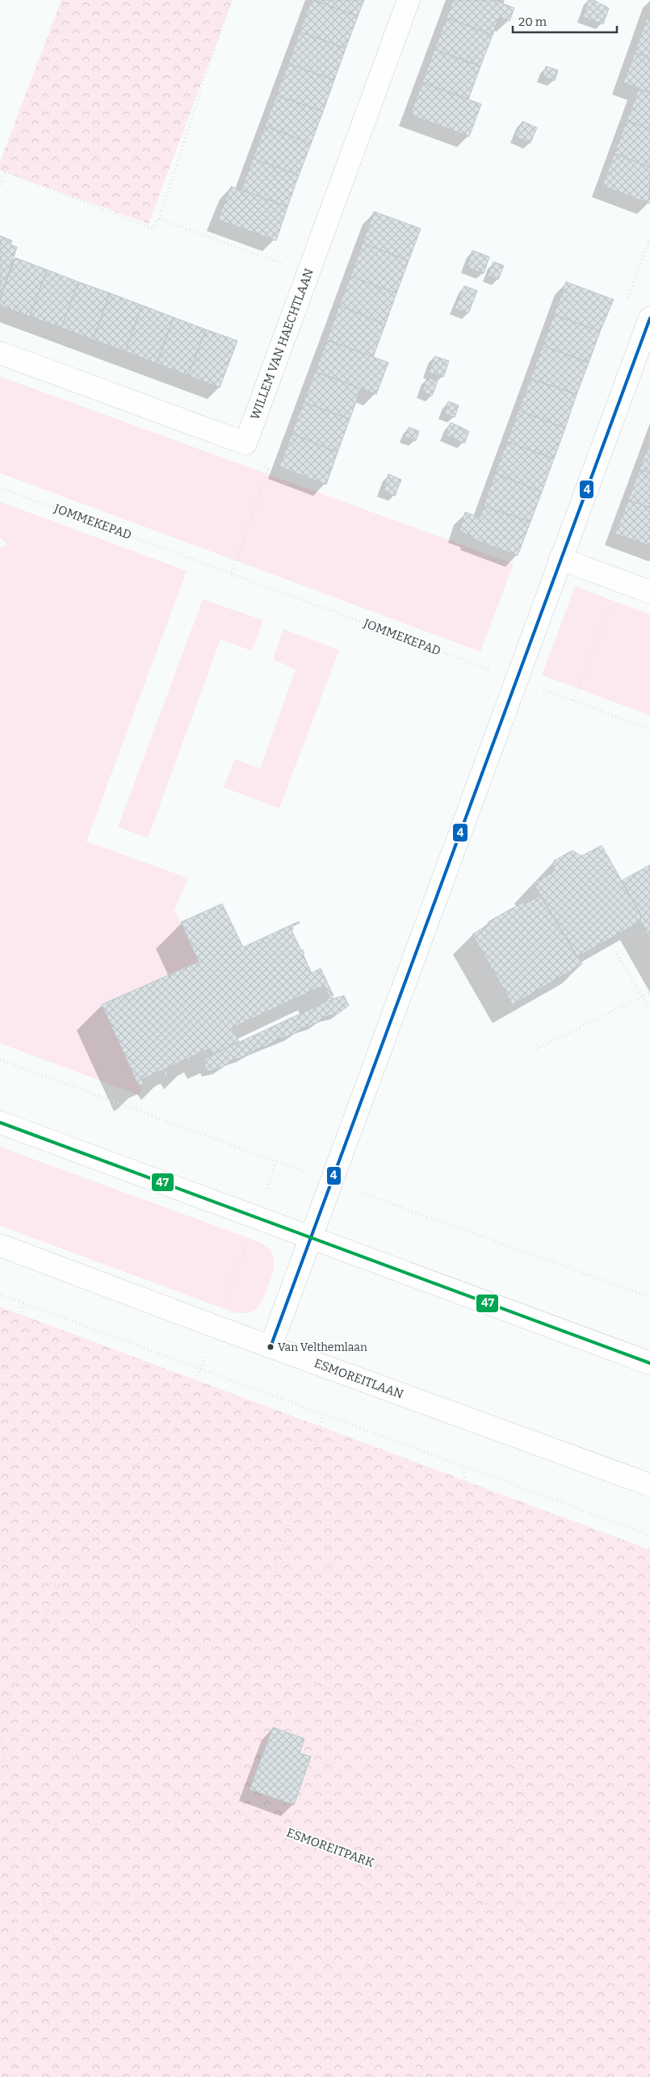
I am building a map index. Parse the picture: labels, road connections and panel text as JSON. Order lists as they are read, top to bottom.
{
  "streets": {
    "street": ["WILLEM VAN HAECHTLAAN", "ESMOREITLAAN"],
    "path": ["JOMMEKEPAD", "ESMOREITPARK"]
  },
  "places": ["Van Velthemlaan"],
  "lines": ["transit line 4", "transit line 47"],
  "scale_bar": "20 m"
}
